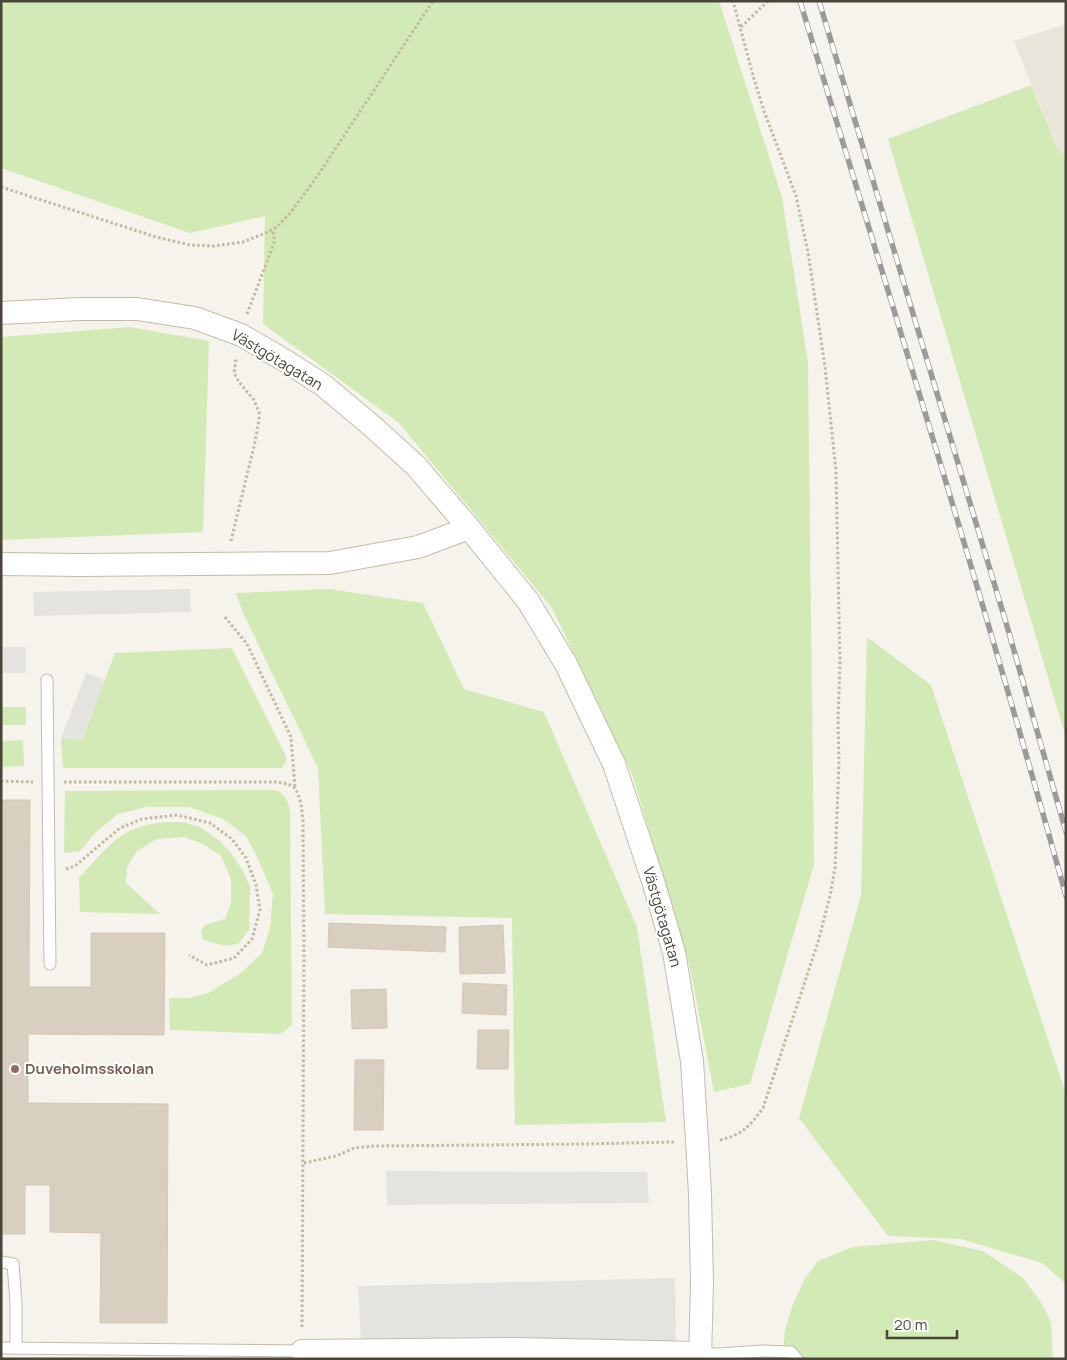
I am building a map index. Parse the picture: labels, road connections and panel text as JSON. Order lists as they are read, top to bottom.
{
  "streets": {
    "street": ["Västgötagatan"]
  },
  "places": ["Duveholmsskolan"],
  "scale_bar": "20 m"
}
